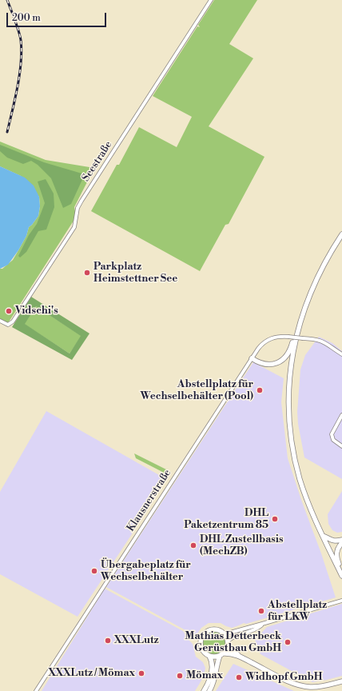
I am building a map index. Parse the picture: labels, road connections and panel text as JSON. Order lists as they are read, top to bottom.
{
  "streets": {
    "street": ["Seestraße", "Klausnerstraße"]
  },
  "places": [
    "Parkplatz Heimstettner See",
    "Vidschi's",
    "Abstellplatz für Wechselbehälter (Pool)",
    "DHL Paketzentrum 85",
    "DHL Zustellbasis (MechZB)",
    "Übergabeplatz für Wechselbehälter",
    "Abstellplatz für LKW",
    "XXXLutz",
    "Mathias Detterbeck Gerüstbau GmbH",
    "XXXLutz / Mömax",
    "Mömax",
    "Widhopf GmbH"
  ],
  "scale_bar": "200 m"
}
